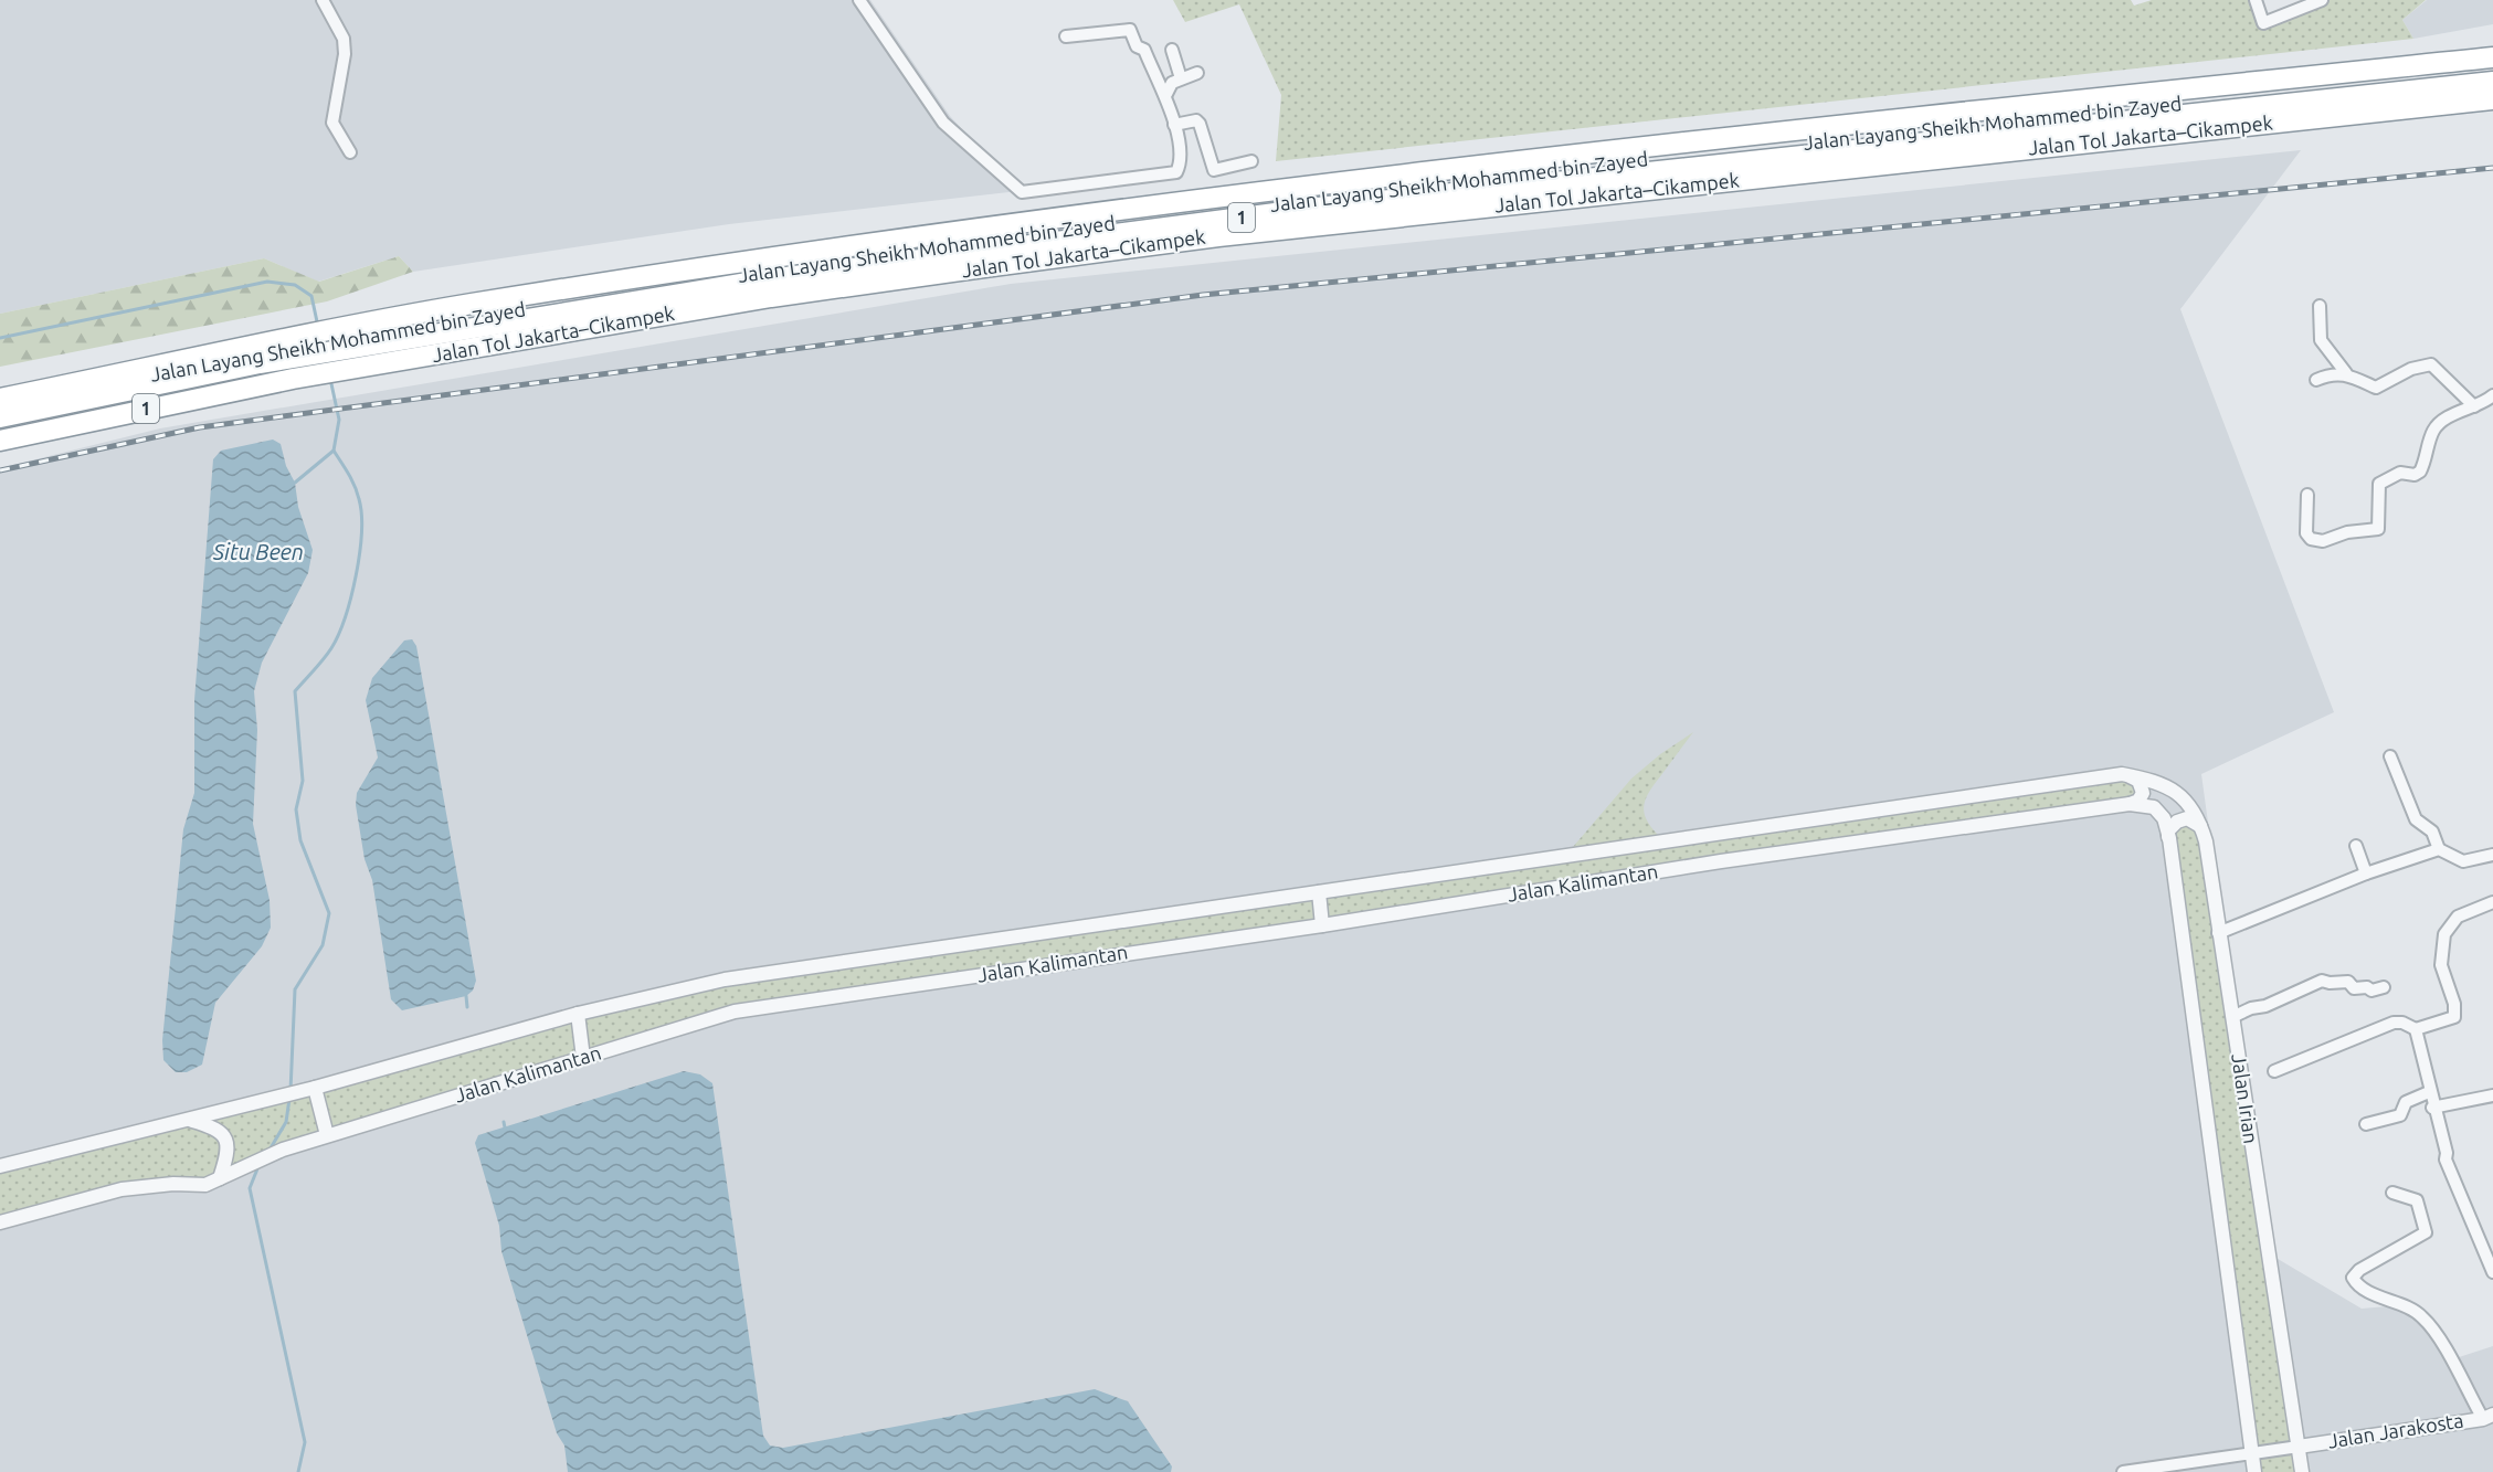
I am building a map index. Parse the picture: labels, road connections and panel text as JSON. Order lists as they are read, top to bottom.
{
  "streets": {
    "highway": ["Jalan Layang Sheikh Mohammed bin Zayed", "Jalan Tol Jakarta–Cikampek", "1"],
    "street": ["Jalan Kalimantan", "Jalan Irian", "Jalan Jarakosta"]
  },
  "crossings": [
    ["Jalan Kalimantan", "Jalan Irian"],
    ["Jalan Irian", "Jalan Jarakosta"]
  ],
  "water": ["Situ Been"]
}
